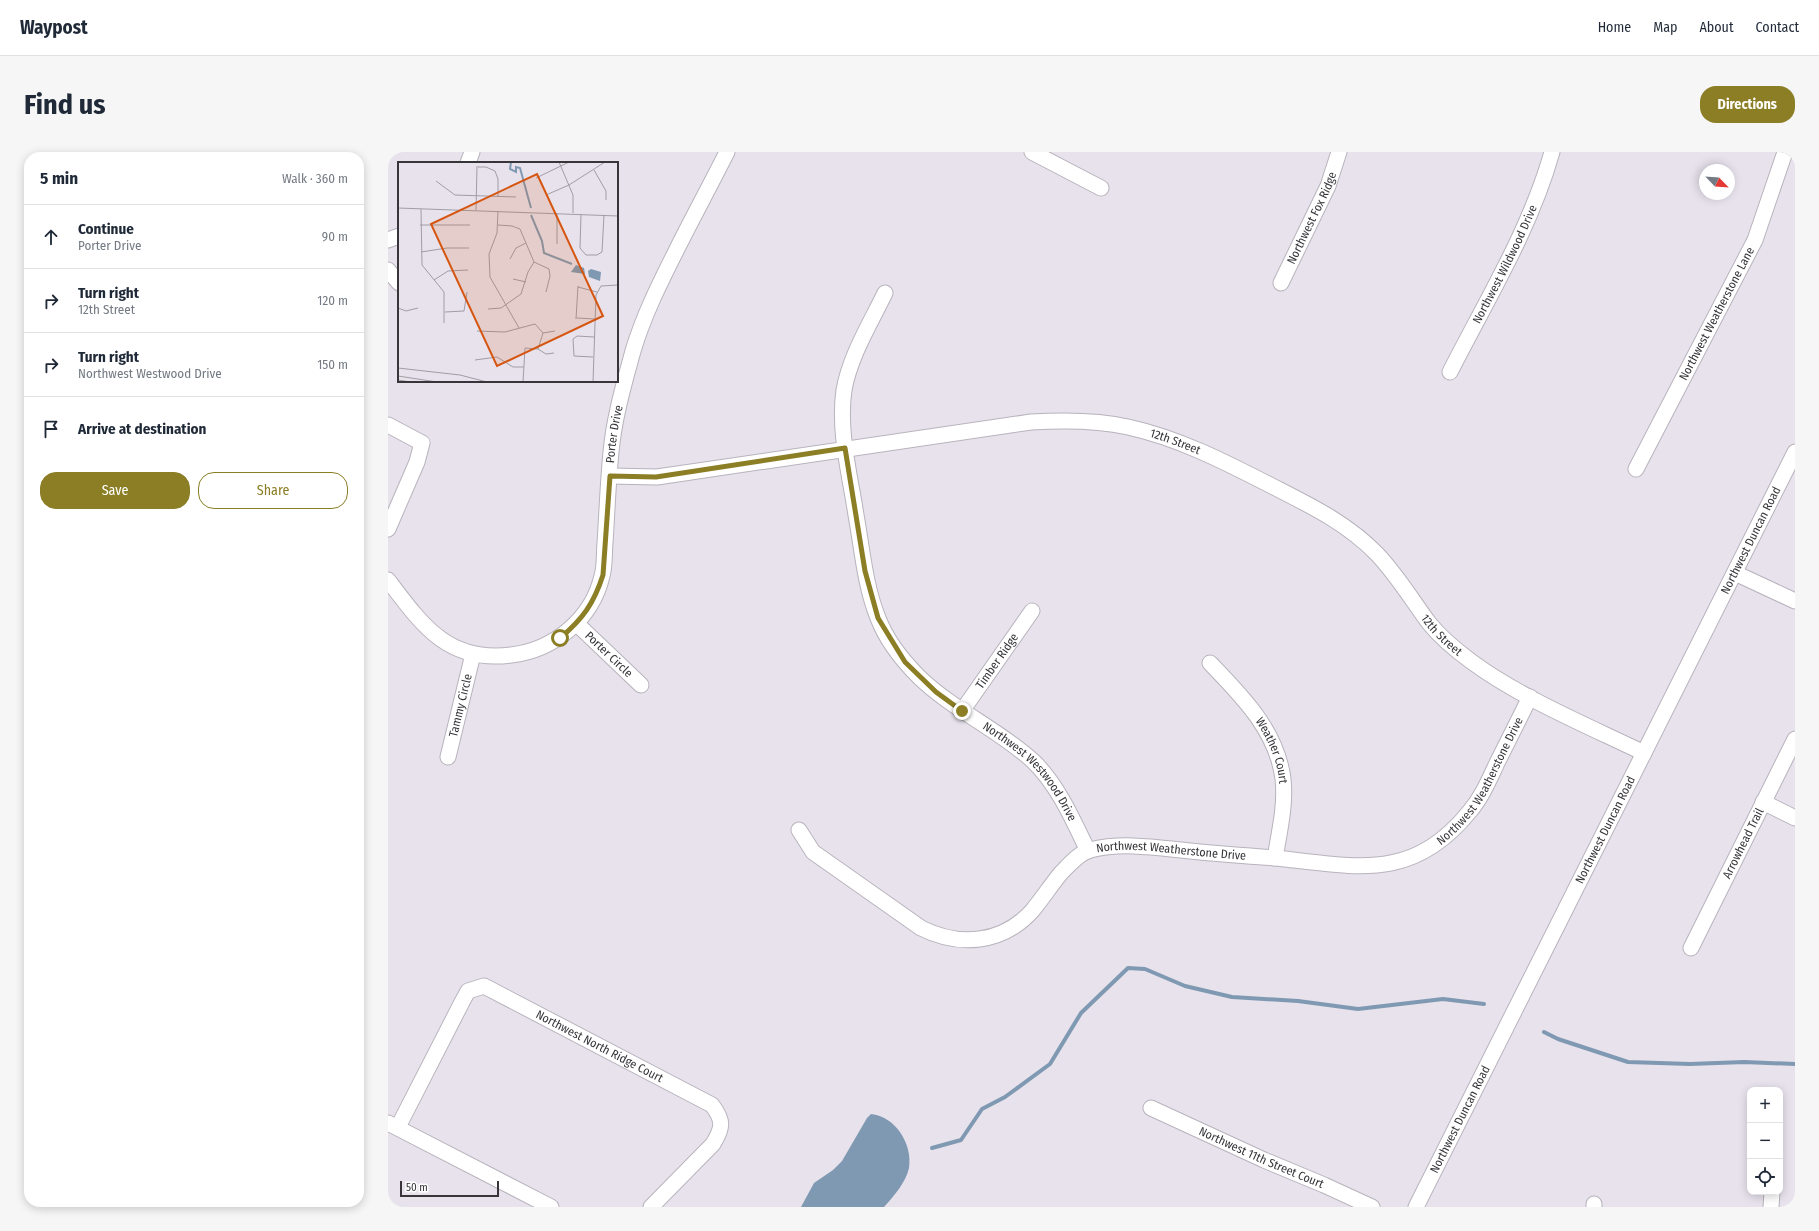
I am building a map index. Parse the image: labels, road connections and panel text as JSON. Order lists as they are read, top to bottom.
{
  "streets": {
    "street": [
      "Northwest Fox Ridge",
      "Northwest Wildwood Drive",
      "Northwest Weatherstone Lane",
      "Porter Drive",
      "12th Street",
      "Northwest Duncan Road",
      "Porter Circle",
      "Timber Ridge",
      "Tammy Circle",
      "Weather Court",
      "Northwest Westwood Drive",
      "Northwest Weatherstone Drive",
      "Arrowhead Trail",
      "Northwest North Ridge Court",
      "Northwest 11th Street Court"
    ]
  },
  "crossings": [
    ["Porter Drive", "12th Street"],
    ["Porter Drive", "Porter Circle"],
    ["Porter Drive", "Tammy Circle"],
    ["12th Street", "Northwest Duncan Road"],
    ["12th Street", "Northwest Westwood Drive"],
    ["12th Street", "Northwest Weatherstone Drive"],
    ["Timber Ridge", "Northwest Westwood Drive"],
    ["Weather Court", "Northwest Weatherstone Drive"],
    ["Northwest Westwood Drive", "Northwest Weatherstone Drive"]
  ],
  "scale_bar": "50 m",
  "north": "bottom right",
  "page": {
    "header": "Waypost",
    "nav": [
      "Home",
      "Map",
      "About",
      "Contact"
    ],
    "buttons": [
      "Directions",
      ["Save", "Share"]
    ],
    "title": "Find us",
    "heading": ["5 min", "Walk · 360 m"],
    "list": [
      ["Continue", "Porter Drive", "90 m"],
      ["Turn right", "12th Street", "120 m"],
      ["Turn right", "Northwest Westwood Drive", "150 m"],
      "Arrive at destination"
    ],
    "map_buttons": ["+", "−"],
    "scale": "50 m"
  }
}
